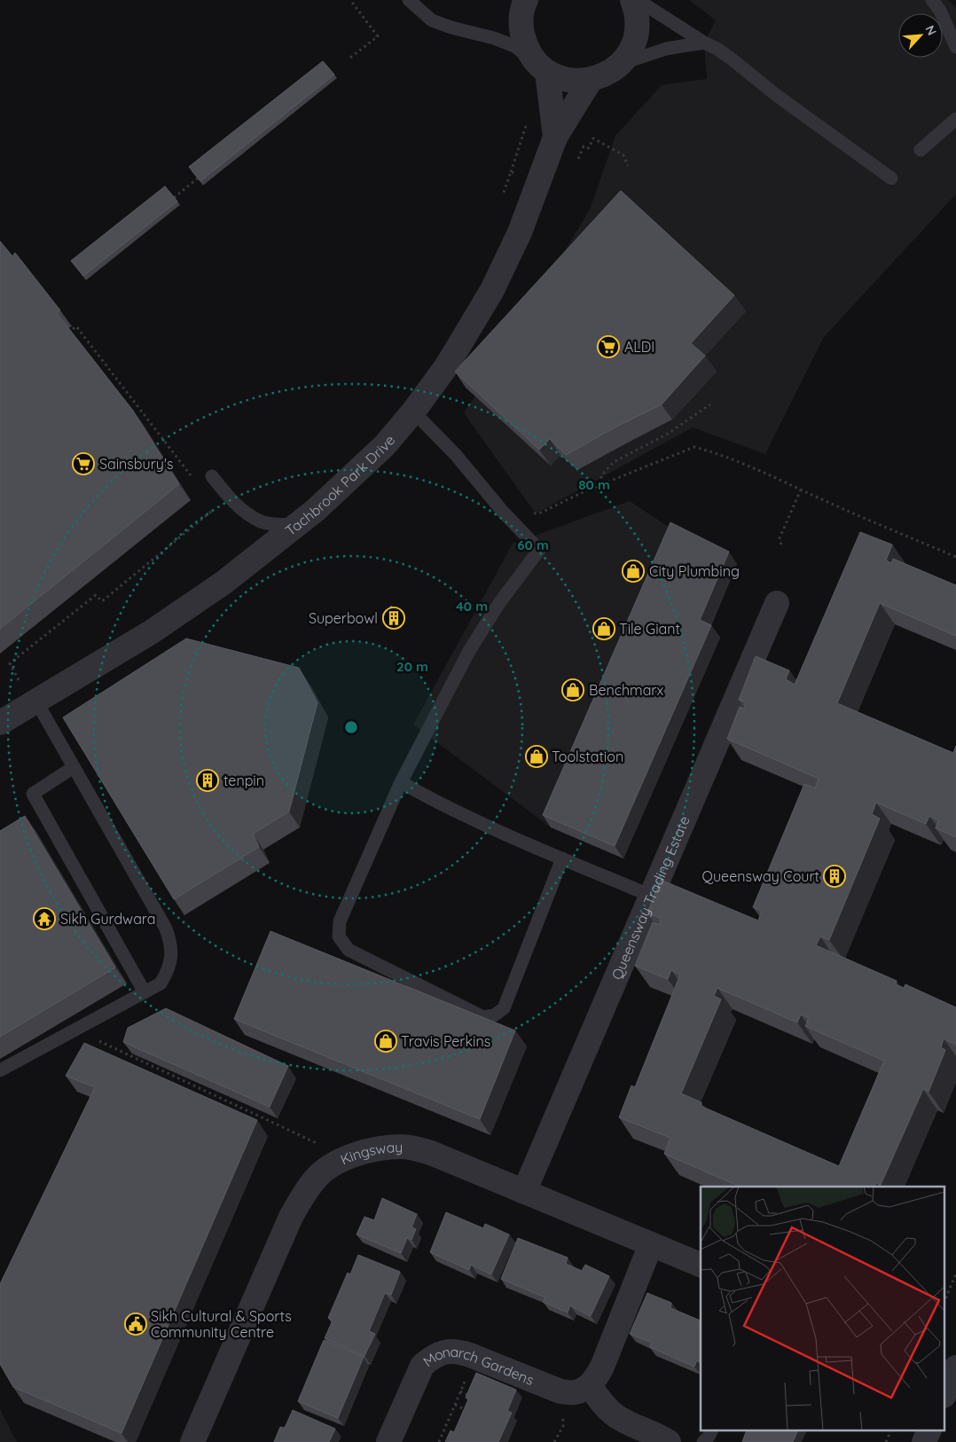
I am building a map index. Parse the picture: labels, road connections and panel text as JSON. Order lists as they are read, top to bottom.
{
  "streets": {
    "street": [
      "Tachbrook Park Drive",
      "Queensway Trading Estate",
      "Kingsway",
      "Monarch Gardens"
    ]
  },
  "crossings": [
    ["Queensway Trading Estate", "Kingsway"]
  ],
  "places": {
    "supermarket": ["ALDI", "Sainsbury's"],
    "shop": [
      "City Plumbing",
      "Tile Giant",
      "Benchmarx",
      "Toolstation",
      "Travis Perkins"
    ],
    "building": ["Superbowl", "tenpin", "Queensway Court"],
    "temple": ["Sikh Gurdwara"],
    "public building": ["Sikh Cultural & Sports Community Centre"]
  },
  "north": "top right",
  "rings": [
    "80 m",
    "60 m",
    "40 m",
    "20 m"
  ]
}
